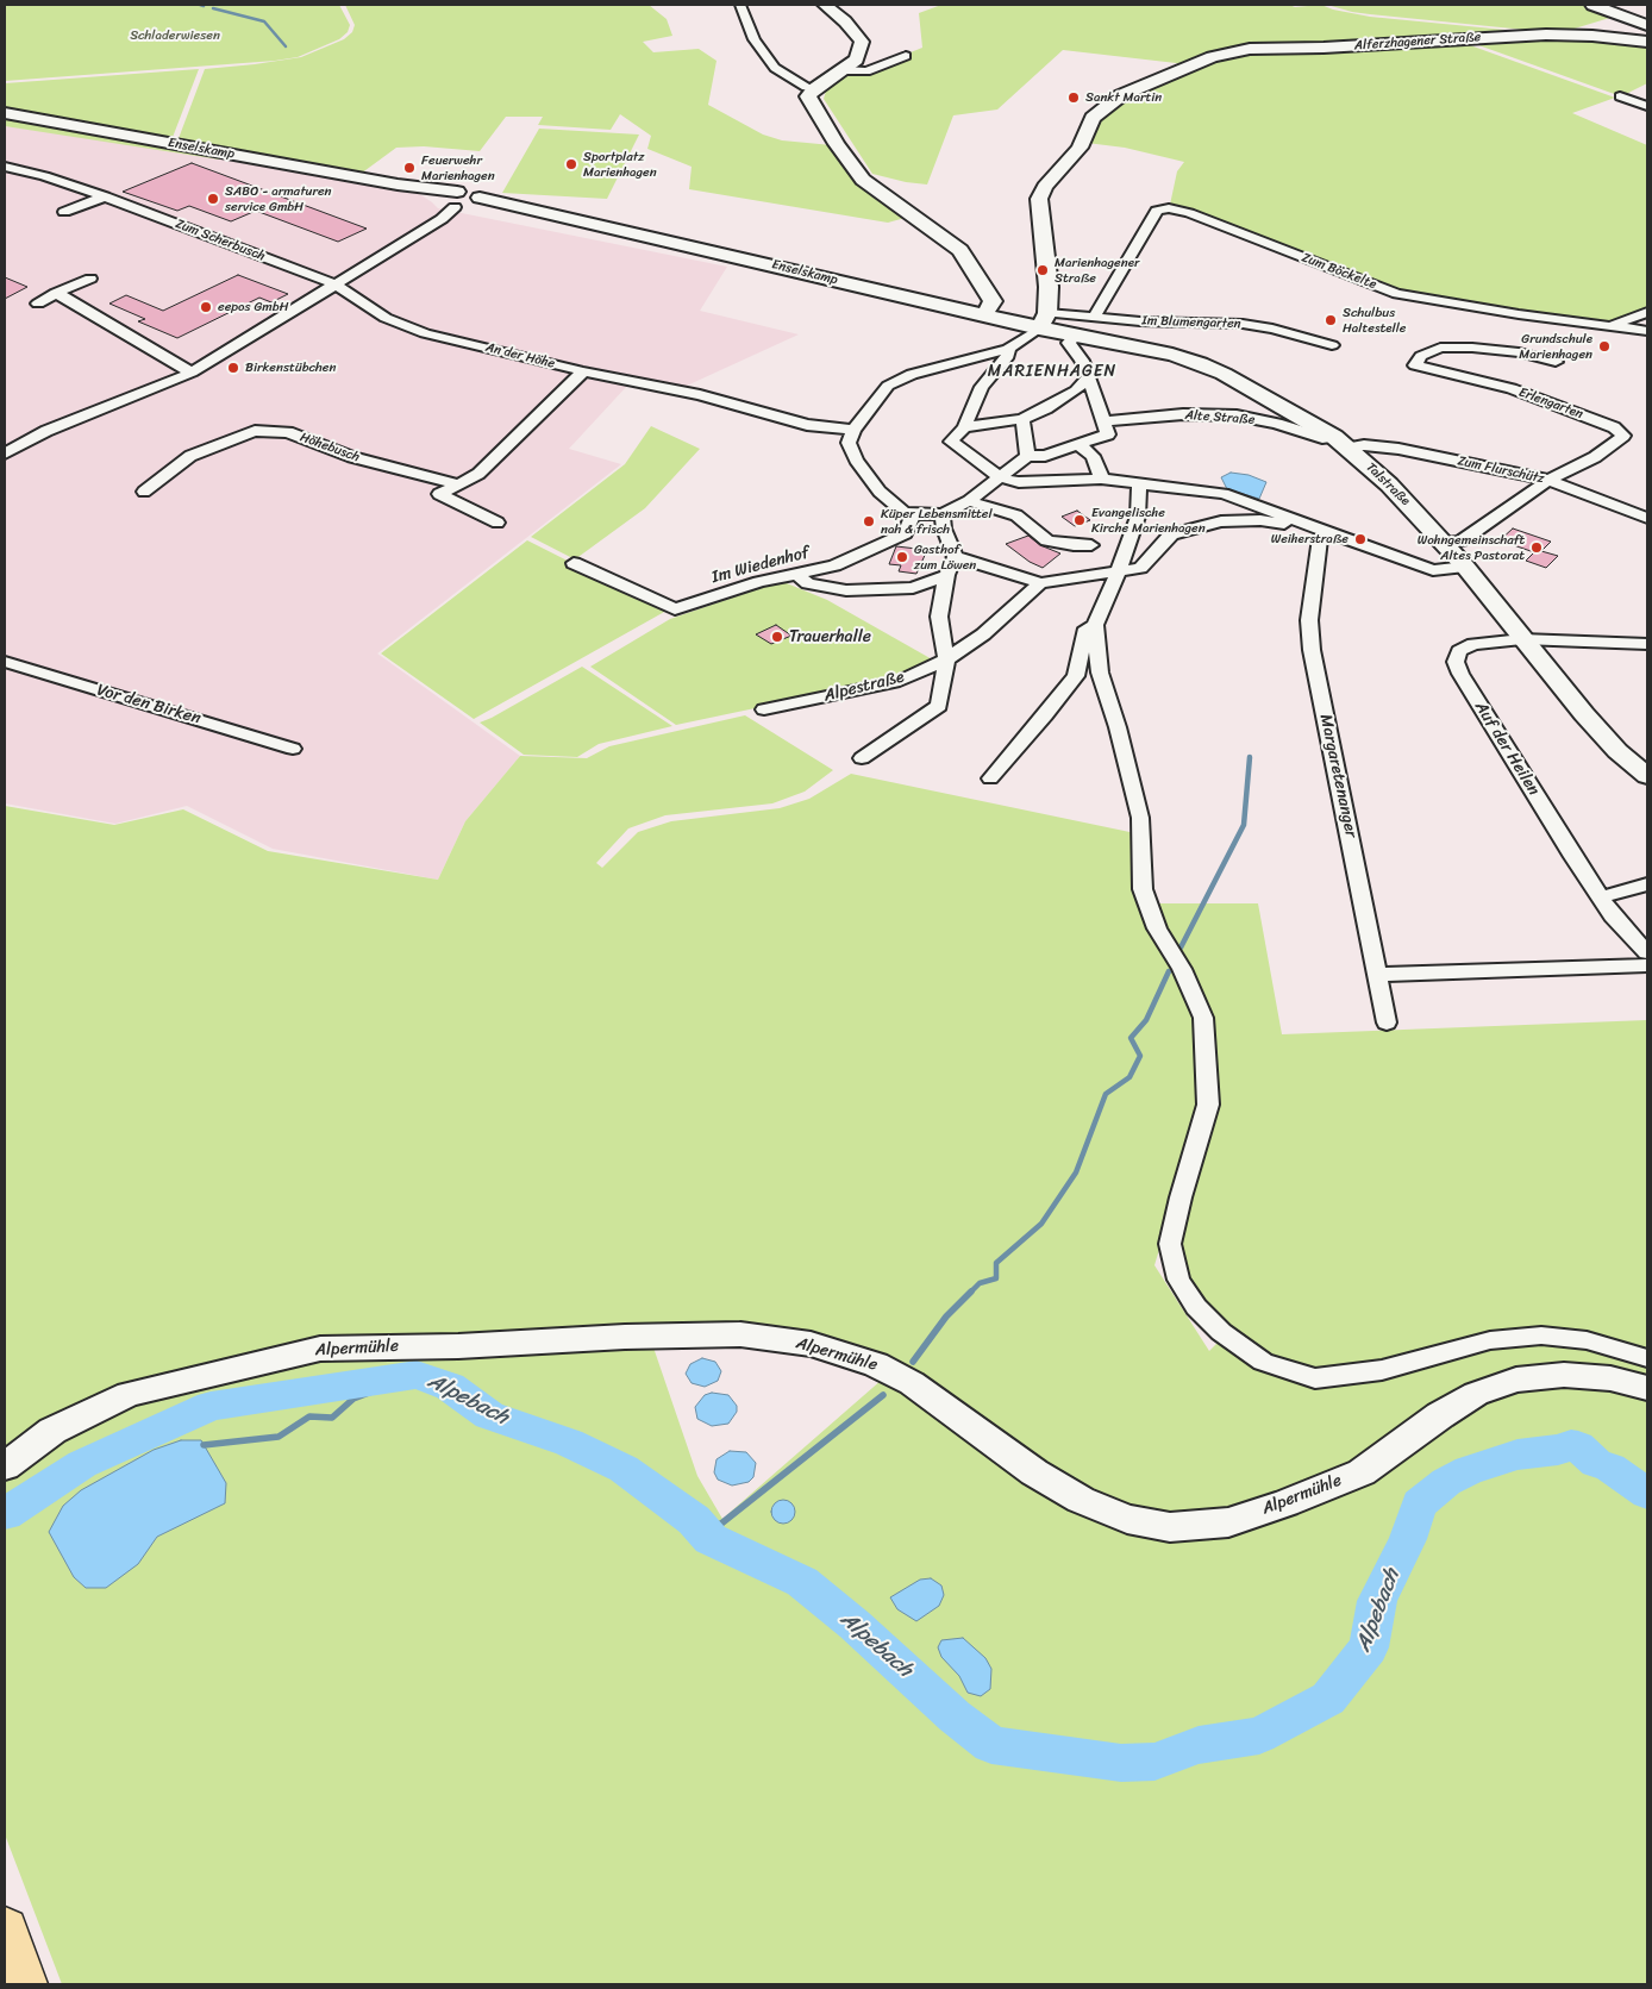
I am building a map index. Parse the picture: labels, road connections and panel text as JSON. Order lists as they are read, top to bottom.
{
  "streets": {
    "main road": [
      "Alferzhagener Straße",
      "Enselskamp",
      "Talstraße",
      "Alpermühle"
    ],
    "street": [
      "Zum Scherbusch",
      "Zum Böckelte",
      "Im Blumengarten",
      "An der Höhe",
      "Erlengarten",
      "Alte Straße",
      "Höhebusch",
      "Zum Flurschütz",
      "Im Wiedenhof",
      "Alpestraße",
      "Vor den Birken",
      "Auf der Heilen",
      "Margaretenanger"
    ]
  },
  "crossings": [
    ["Alferzhagener Straße", "Enselskamp"],
    ["Alferzhagener Straße", "Im Blumengarten"],
    ["Alferzhagener Straße", "Talstraße"],
    ["Enselskamp", "Im Blumengarten"],
    ["Enselskamp", "Talstraße"],
    ["Zum Scherbusch", "An der Höhe"],
    ["Zum Böckelte", "Im Blumengarten"],
    ["Im Blumengarten", "Talstraße"],
    ["Erlengarten", "Zum Flurschütz"],
    ["Erlengarten", "Talstraße"],
    ["Alte Straße", "Zum Flurschütz"],
    ["Alte Straße", "Talstraße"],
    ["Zum Flurschütz", "Talstraße"],
    ["Talstraße", "Auf der Heilen"]
  ],
  "districts": ["MARIENHAGEN"],
  "water": ["Alpebach"],
  "parks": ["Schladerwiesen"],
  "places": [
    "Sankt Martin",
    "Sportplatz Marienhagen",
    "Feuerwehr Marienhagen",
    "SABO - armaturen service GmbH",
    "Marienhagener Straße",
    "eepos GmbH",
    "Schulbus Haltestelle",
    "Grundschule Marienhagen",
    "Birkenstübchen",
    "Evangelische Kirche Marienhagen",
    "Küper Lebensmittel nah & frisch",
    "Weiherstraße",
    "Wohngemeinschaft Altes Pastorat",
    "Gasthof zum Löwen",
    "Trauerhalle"
  ]
}
